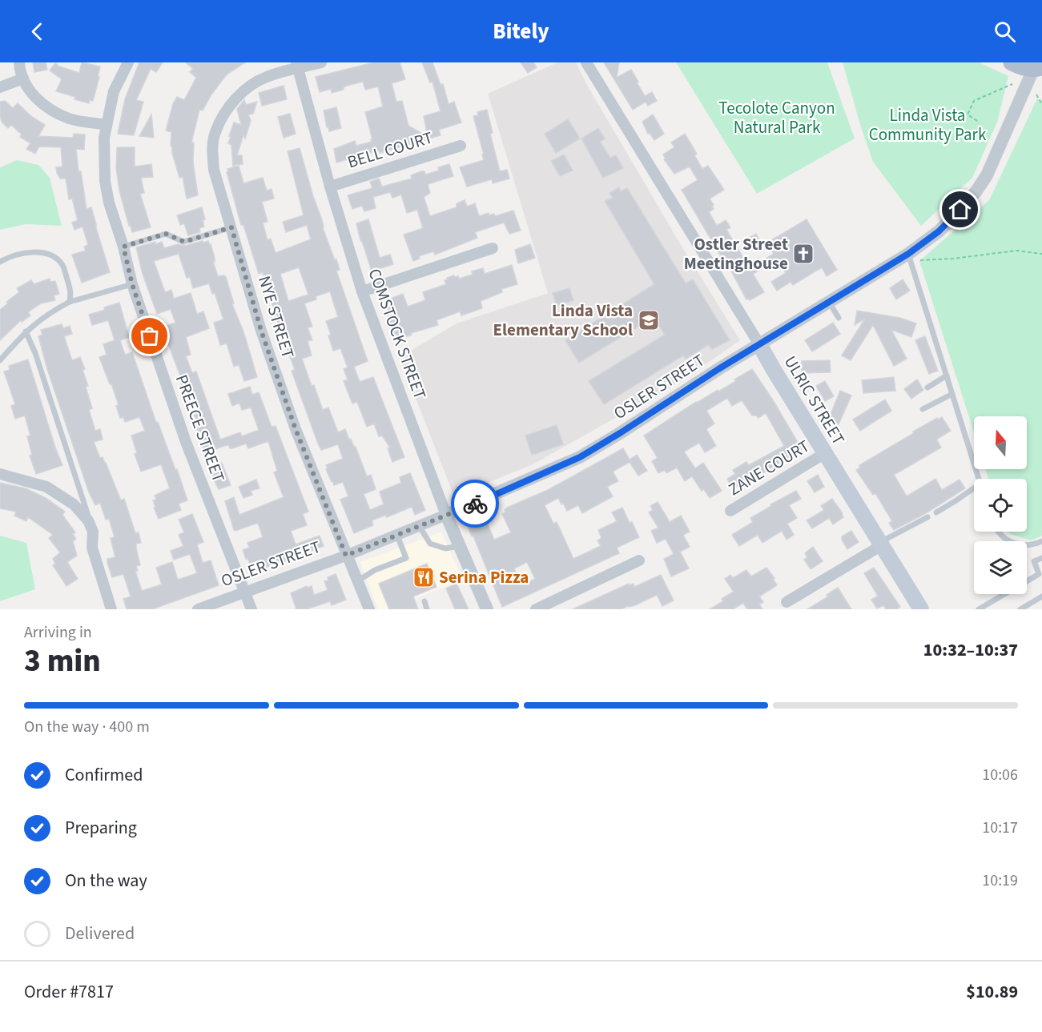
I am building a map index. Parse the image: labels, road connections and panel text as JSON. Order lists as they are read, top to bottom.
{
  "streets": {
    "main road": ["ULRIC STREET"],
    "street": [
      "BELL COURT",
      "NYE STREET",
      "COMSTOCK STREET",
      "OSLER STREET",
      "PREECE STREET",
      "ZANE COURT"
    ]
  },
  "crossings": [
    ["BELL COURT", "COMSTOCK STREET"],
    ["NYE STREET", "COMSTOCK STREET"],
    ["NYE STREET", "OSLER STREET"],
    ["COMSTOCK STREET", "OSLER STREET"],
    ["OSLER STREET", "ULRIC STREET"],
    ["OSLER STREET", "PREECE STREET"],
    ["ULRIC STREET", "ZANE COURT"]
  ],
  "parks": ["Tecolote Canyon Natural Park", "Linda Vista Community Park"],
  "places": {
    "church": ["Ostler Street Meetinghouse"],
    "school or university": ["Linda Vista Elementary School"],
    "restaurant": ["Serina Pizza"]
  },
  "north": "top",
  "page": {
    "header": "Bitely",
    "heading": ["3 min", "Arriving in", "10:32–10:37"],
    "panel": ["Order #7817", "$10.89"],
    "bar": "On the way · 400 m",
    "list": [
      ["Confirmed", "10:06"],
      ["Preparing", "10:17"],
      ["On the way", "10:19"],
      "Delivered"
    ]
  }
}
